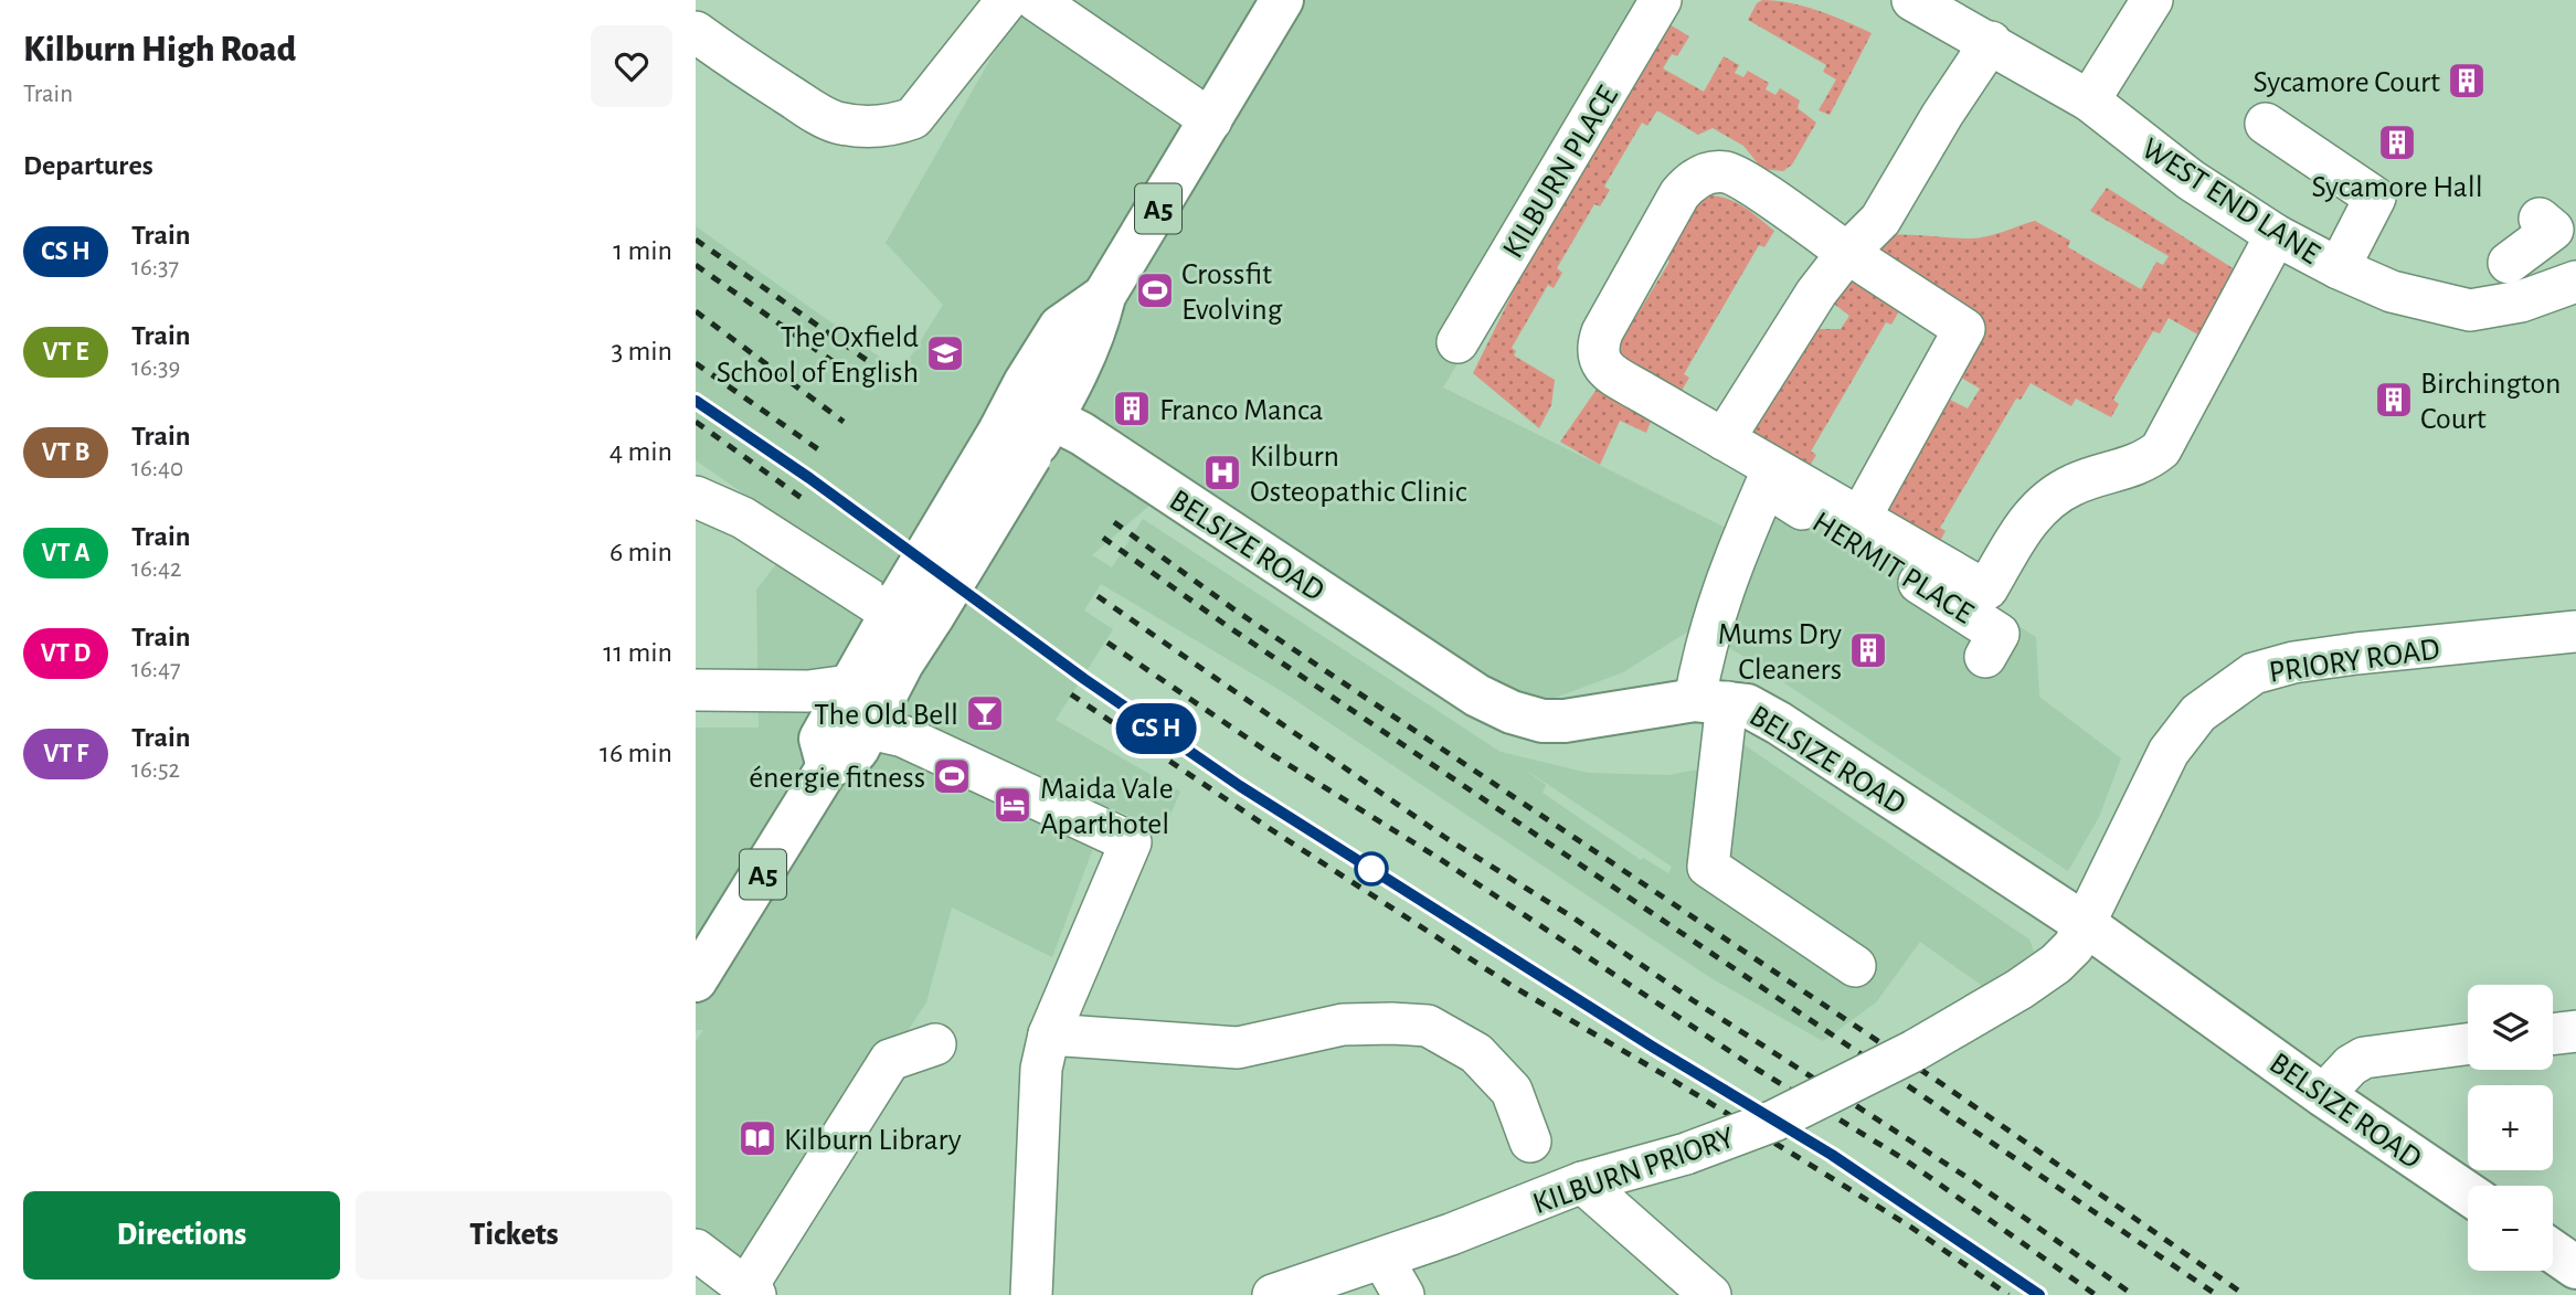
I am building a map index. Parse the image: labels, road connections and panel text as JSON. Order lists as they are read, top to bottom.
{
  "streets": {
    "main road": ["A5", "BELSIZE ROAD"],
    "street": [
      "KILBURN PLACE",
      "WEST END LANE",
      "HERMIT PLACE",
      "PRIORY ROAD",
      "KILBURN PRIORY"
    ]
  },
  "crossings": [
    ["A5", "BELSIZE ROAD"],
    ["BELSIZE ROAD", "HERMIT PLACE"],
    ["BELSIZE ROAD", "PRIORY ROAD"],
    ["BELSIZE ROAD", "KILBURN PRIORY"],
    ["PRIORY ROAD", "KILBURN PRIORY"]
  ],
  "places": {
    "building": [
      "Sycamore Court",
      "Sycamore Hall",
      "Birchington Court",
      "Franco Manca",
      "Mums Dry Cleaners"
    ],
    "sports": ["Crossfit Evolving", "énergie fitness"],
    "school or university": ["The Oxfield School of English"],
    "hospital": ["Kilburn Osteopathic Clinic"],
    "bar": ["The Old Bell"],
    "hotel": ["Maida Vale Aparthotel"],
    "library": ["Kilburn Library"]
  },
  "page": {
    "heading": [
      ["Kilburn High Road", "Train"],
      "Departures"
    ],
    "on_map": "CS H",
    "list": [
      {
        "mark": "CS H",
        "name": "Train",
        "note": "16:37",
        "value": "1 min"
      },
      {
        "mark": "VT E",
        "name": "Train",
        "note": "16:39",
        "value": "3 min"
      },
      {
        "mark": "VT B",
        "name": "Train",
        "note": "16:40",
        "value": "4 min"
      },
      {
        "mark": "VT A",
        "name": "Train",
        "note": "16:42",
        "value": "6 min"
      },
      {
        "mark": "VT D",
        "name": "Train",
        "note": "16:47",
        "value": "11 min"
      },
      {
        "mark": "VT F",
        "name": "Train",
        "note": "16:52",
        "value": "16 min"
      }
    ],
    "map_buttons": ["+", "−"],
    "buttons": ["Directions", "Tickets"]
  }
}
